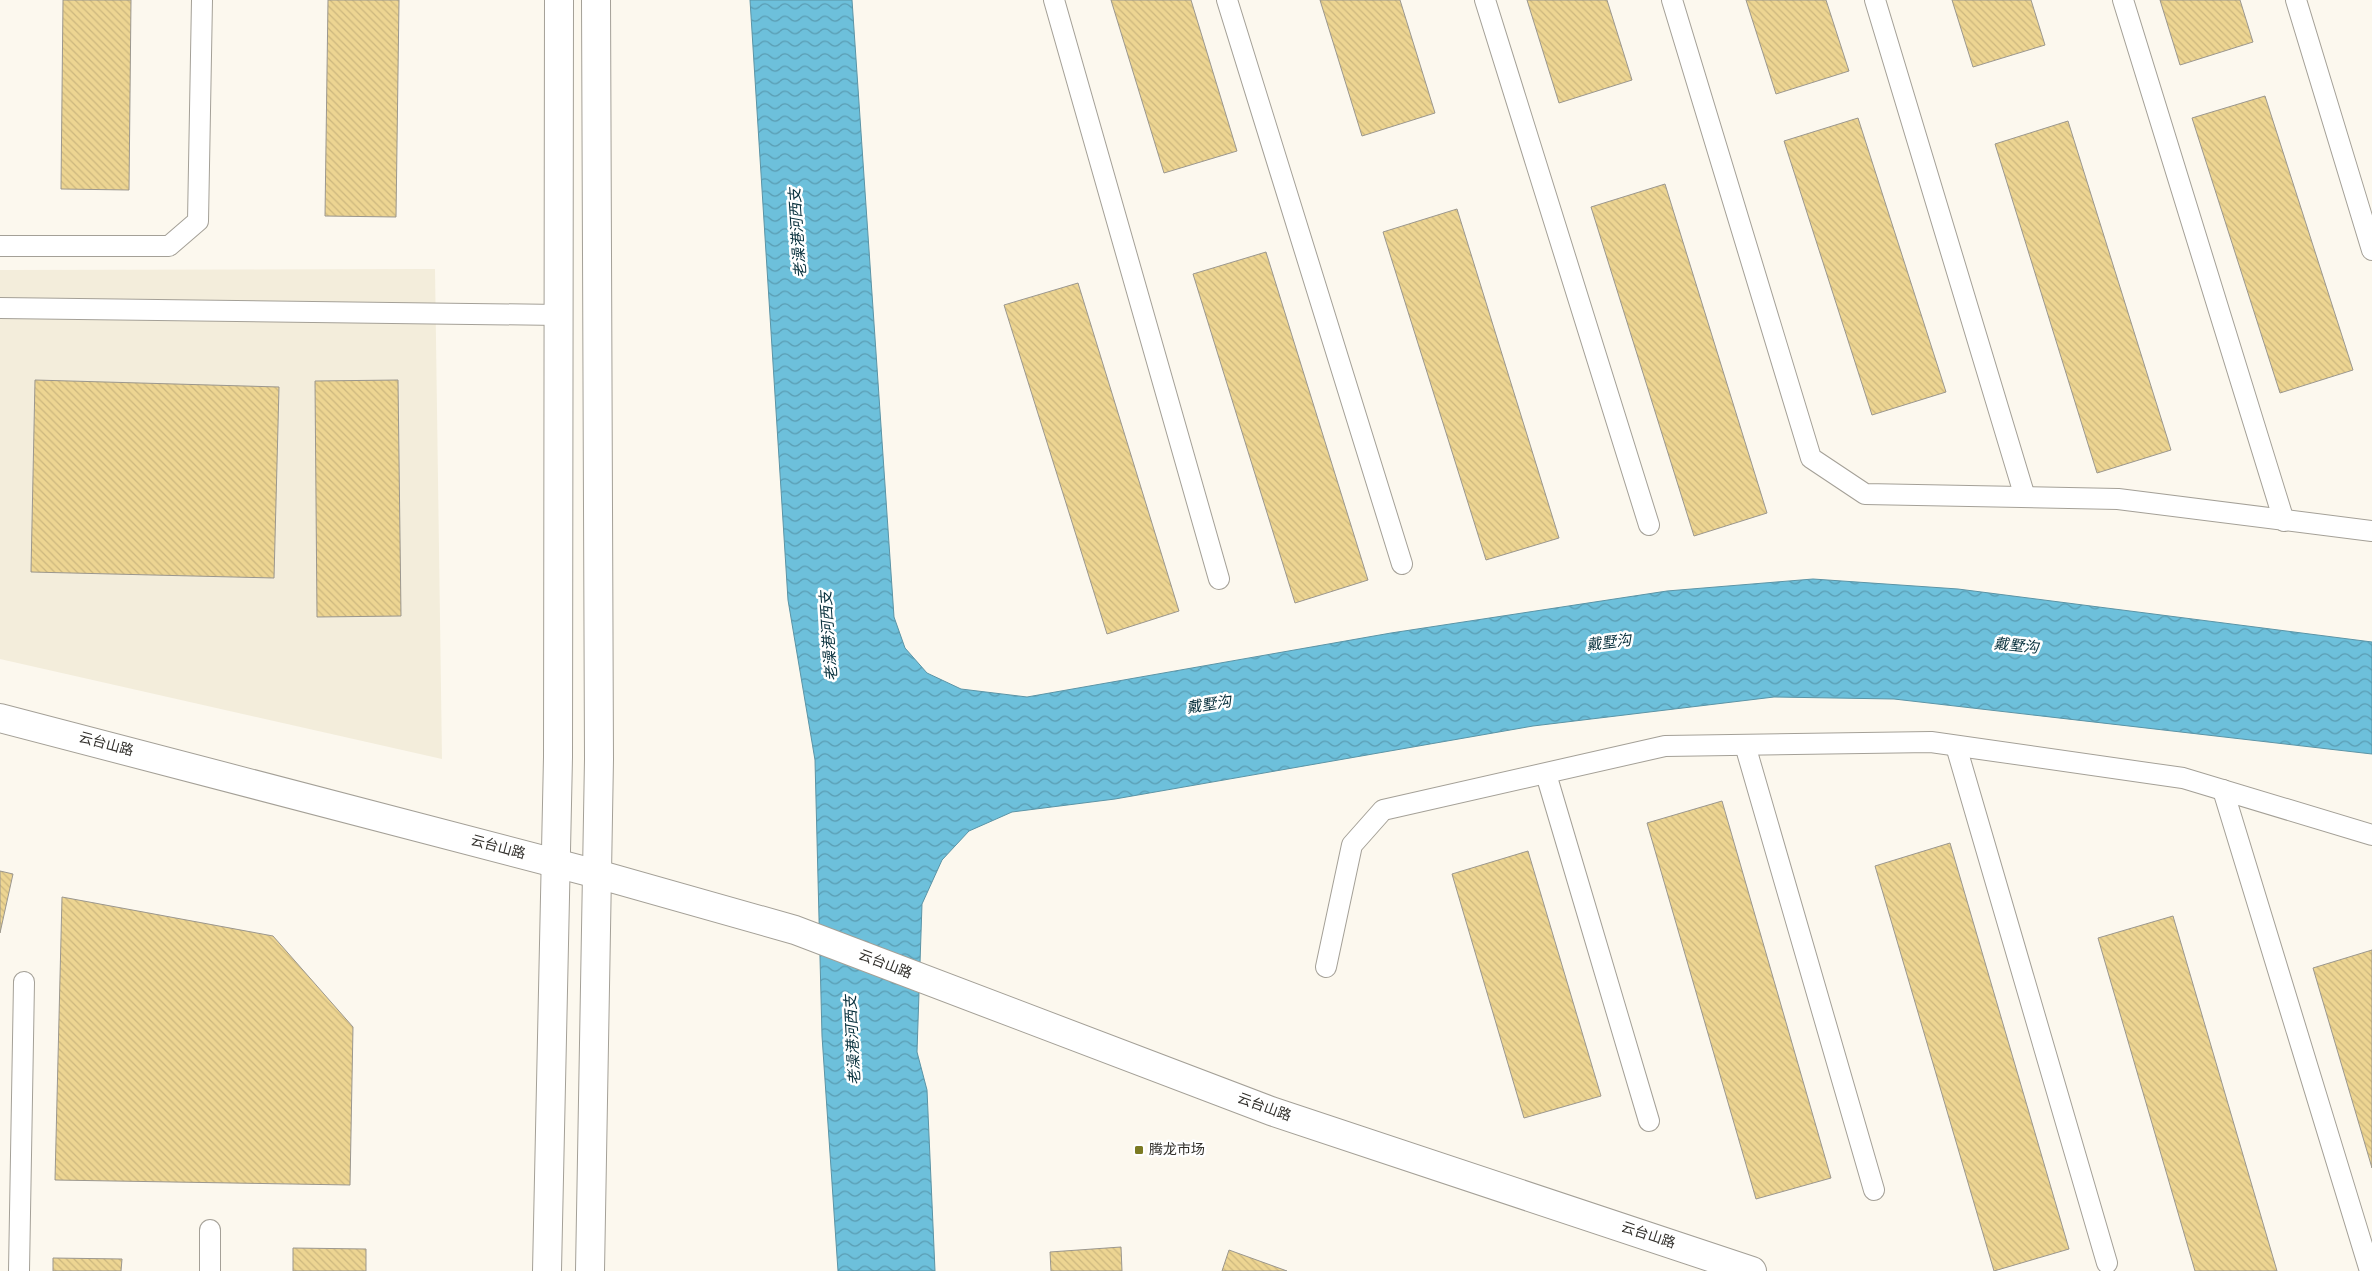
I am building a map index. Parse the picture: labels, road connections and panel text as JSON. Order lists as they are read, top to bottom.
{
  "streets": {
    "street": ["云台山路"]
  },
  "water": ["老澡港河西支", "戴墅沟"],
  "places": {
    "transit": ["腾龙市场"]
  }
}
